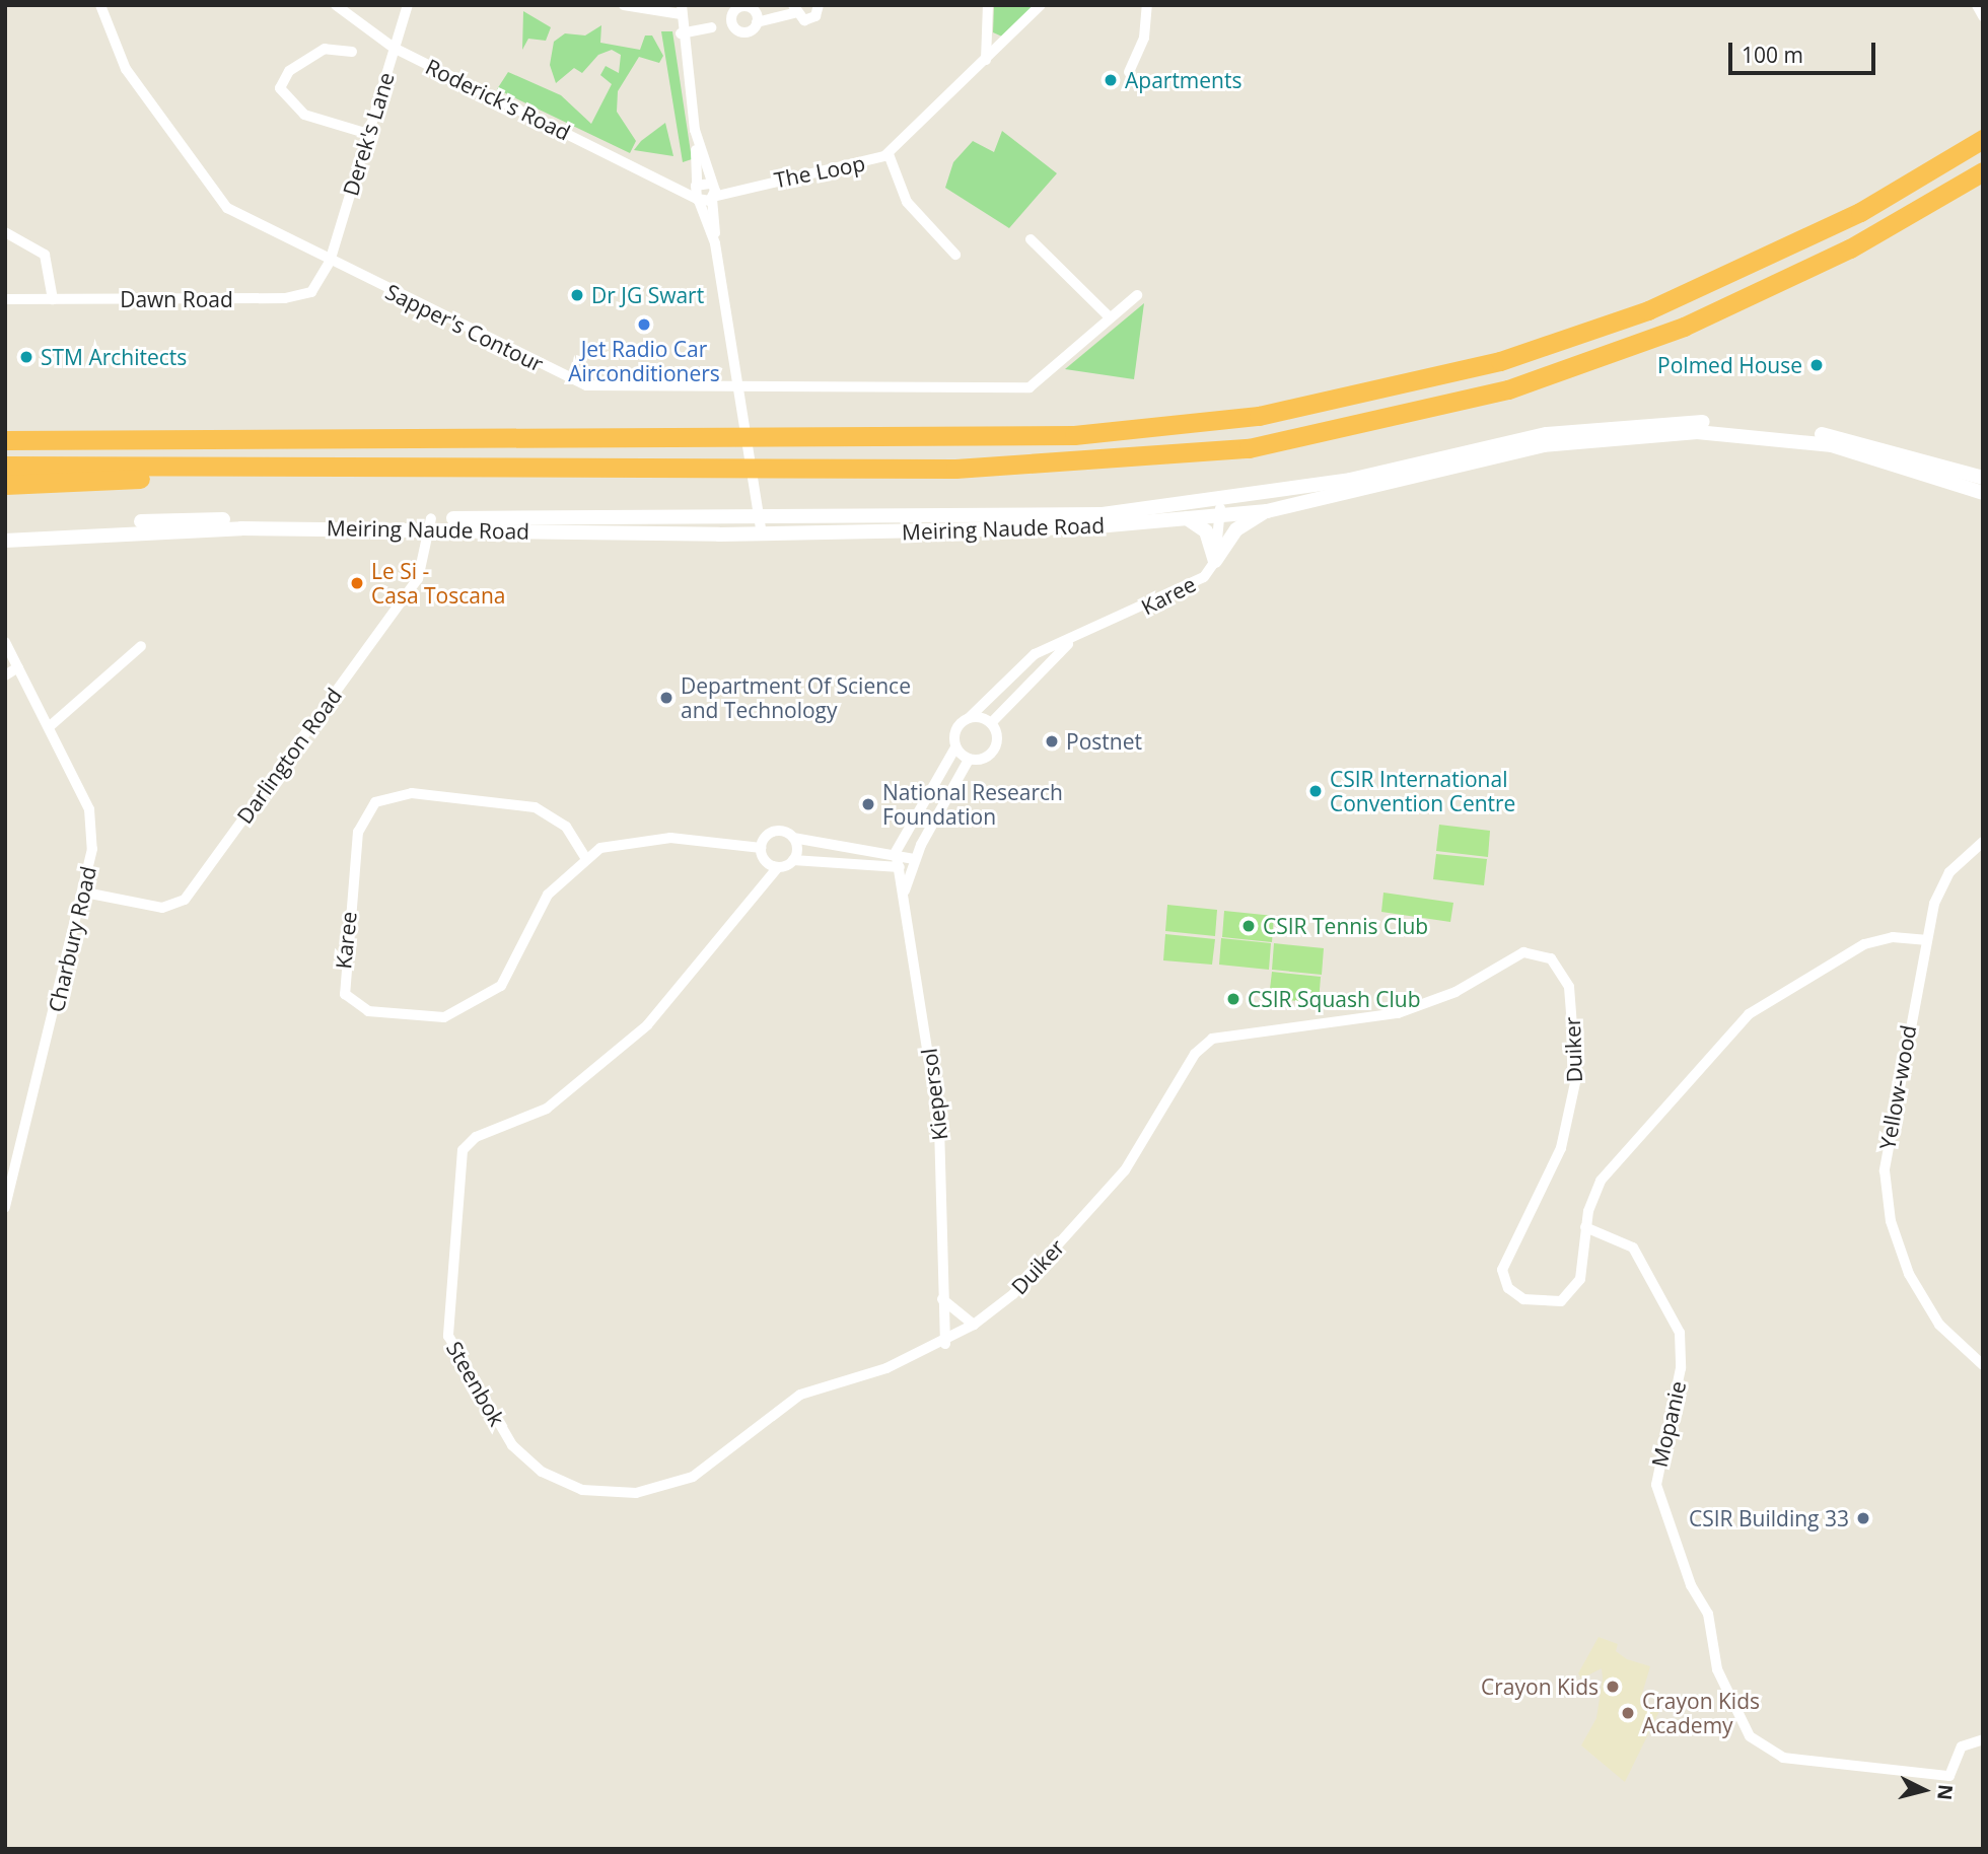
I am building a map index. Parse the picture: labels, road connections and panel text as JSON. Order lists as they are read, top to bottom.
{
  "streets": {
    "street": [
      "Roderick's Road",
      "Derek's Lane",
      "The Loop",
      "Dawn Road",
      "Sapper's Contour",
      "Meiring Naude Road",
      "Karee",
      "Darlington Road",
      "Charbury Road",
      "Duiker",
      "Yellow-wood",
      "Kiepersol",
      "Steenbok",
      "Mopanie"
    ]
  },
  "crossings": [
    ["Roderick's Road", "Derek's Lane"],
    ["Roderick's Road", "The Loop"],
    ["Derek's Lane", "Dawn Road"],
    ["Derek's Lane", "Sapper's Contour"],
    ["Dawn Road", "Sapper's Contour"],
    ["Meiring Naude Road", "Karee"],
    ["Meiring Naude Road", "Darlington Road"],
    ["Darlington Road", "Charbury Road"],
    ["Duiker", "Yellow-wood"],
    ["Duiker", "Kiepersol"],
    ["Duiker", "Steenbok"],
    ["Duiker", "Mopanie"],
    ["Kiepersol", "Steenbok"]
  ],
  "places": [
    "Apartments",
    "Dr JG Swart",
    "Jet Radio Car Airconditioners",
    "STM Architects",
    "Polmed House",
    "Le Si - Casa Toscana",
    "Department Of Science and Technology",
    "Postnet",
    "CSIR International Convention Centre",
    "National Research Foundation",
    "CSIR Tennis Club",
    "CSIR Squash Club",
    "CSIR Building 33",
    "Crayon Kids",
    "Crayon Kids Academy"
  ],
  "scale_bar": "100 m",
  "north": "right"
}
